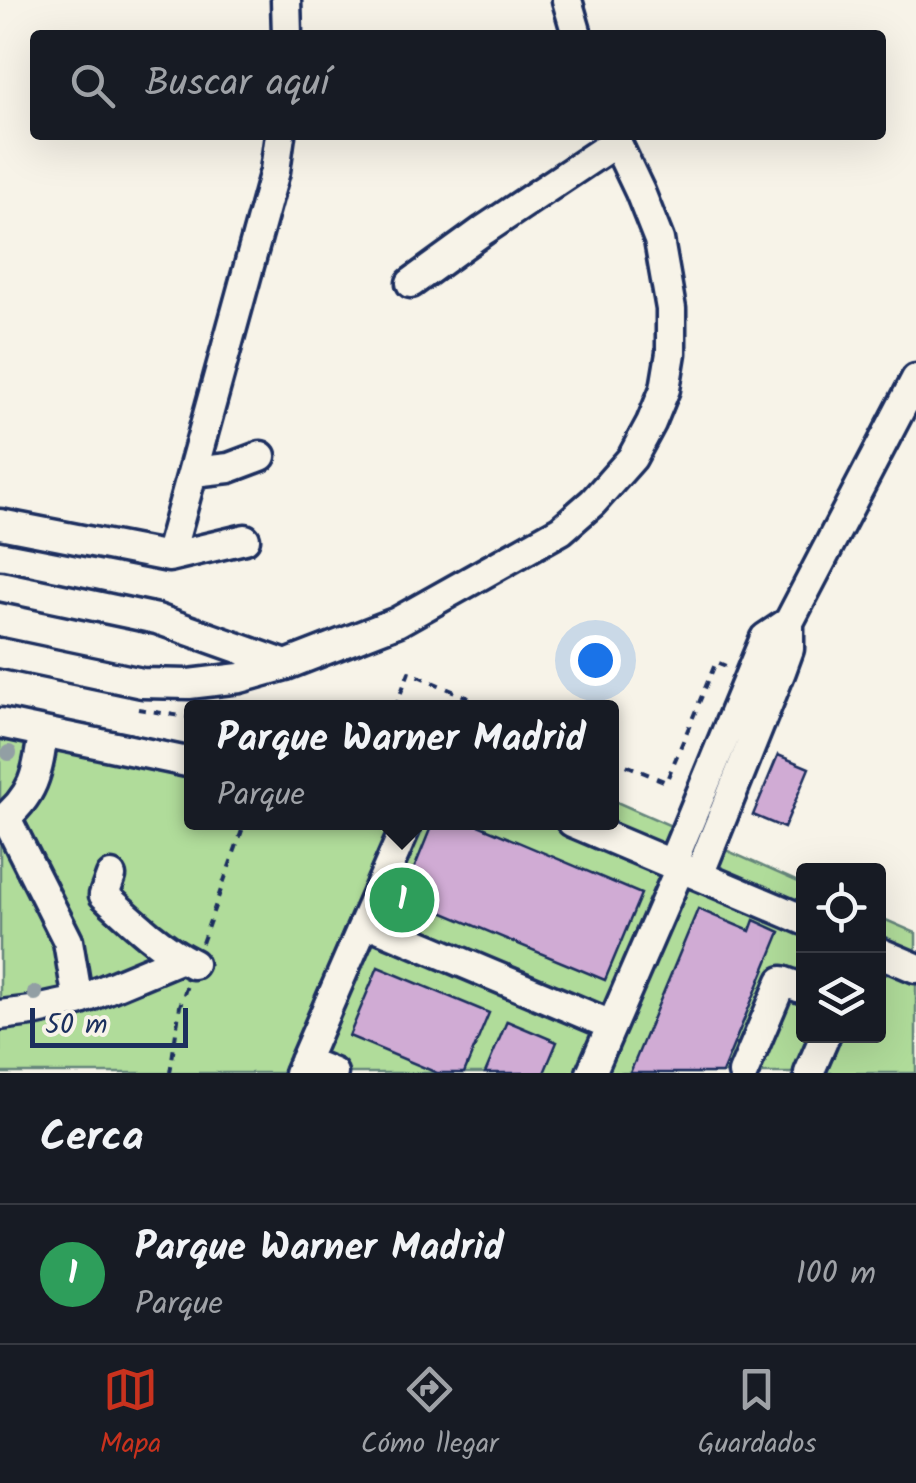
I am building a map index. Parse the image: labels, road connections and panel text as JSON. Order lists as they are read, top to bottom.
{
  "scale_bar": "50 m",
  "page": {
    "search": "Buscar aquí",
    "popup": ["Parque Warner Madrid", "Parque"],
    "pins": "1",
    "scale": "50 m",
    "heading": "Cerca",
    "list": [
      {
        "mark": "1",
        "name": "Parque Warner Madrid",
        "note": "Parque",
        "value": "100 m"
      }
    ],
    "nav": ["Mapa", "Cómo llegar", "Guardados"]
  }
}
